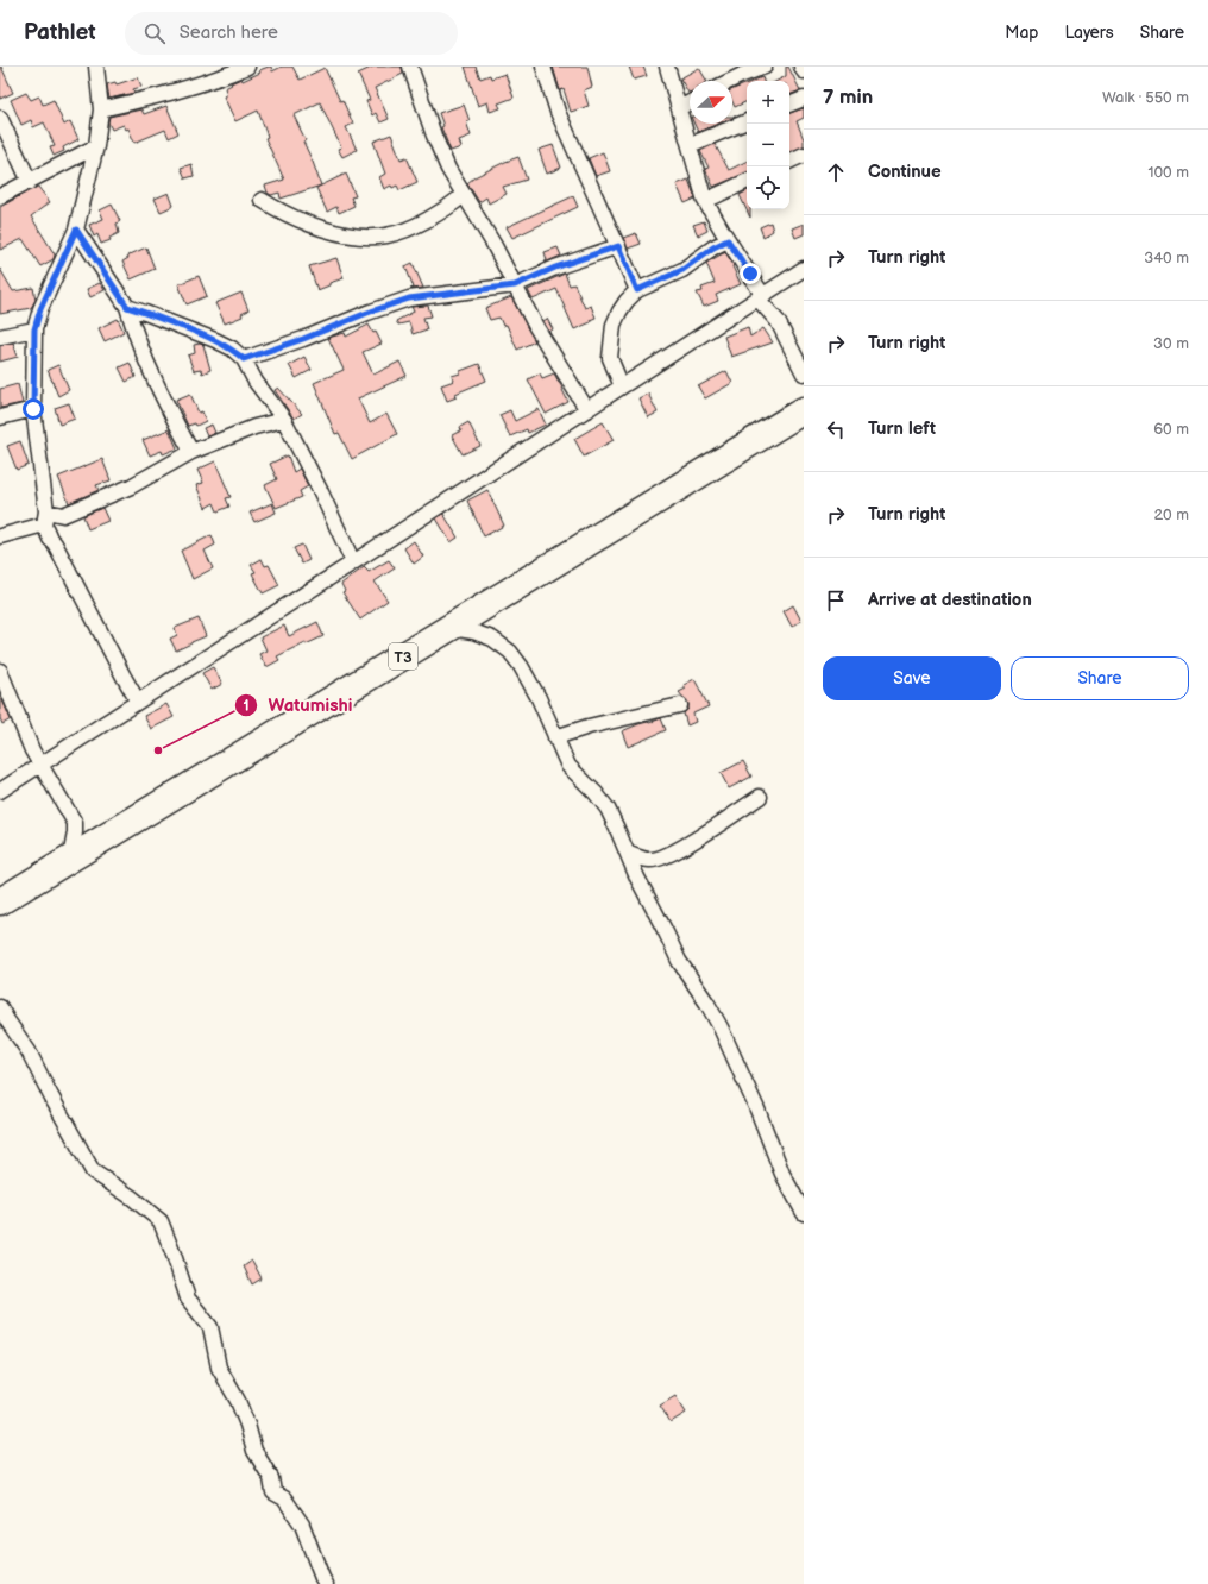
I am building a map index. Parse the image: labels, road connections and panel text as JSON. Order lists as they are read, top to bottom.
{
  "streets": {
    "highway": ["T3"]
  },
  "places": ["Watumishi"],
  "north": "right",
  "page": {
    "header": "Pathlet",
    "search": "Search here",
    "nav": ["Map", "Layers", "Share"],
    "heading": ["7 min", "Walk · 550 m"],
    "map_buttons": ["+", "−"],
    "list": [
      ["Continue", "100 m"],
      ["Turn right", "340 m"],
      ["Turn right", "30 m"],
      ["Turn left", "60 m"],
      ["Turn right", "20 m"],
      "Arrive at destination"
    ],
    "buttons": ["Save", "Share"]
  }
}
